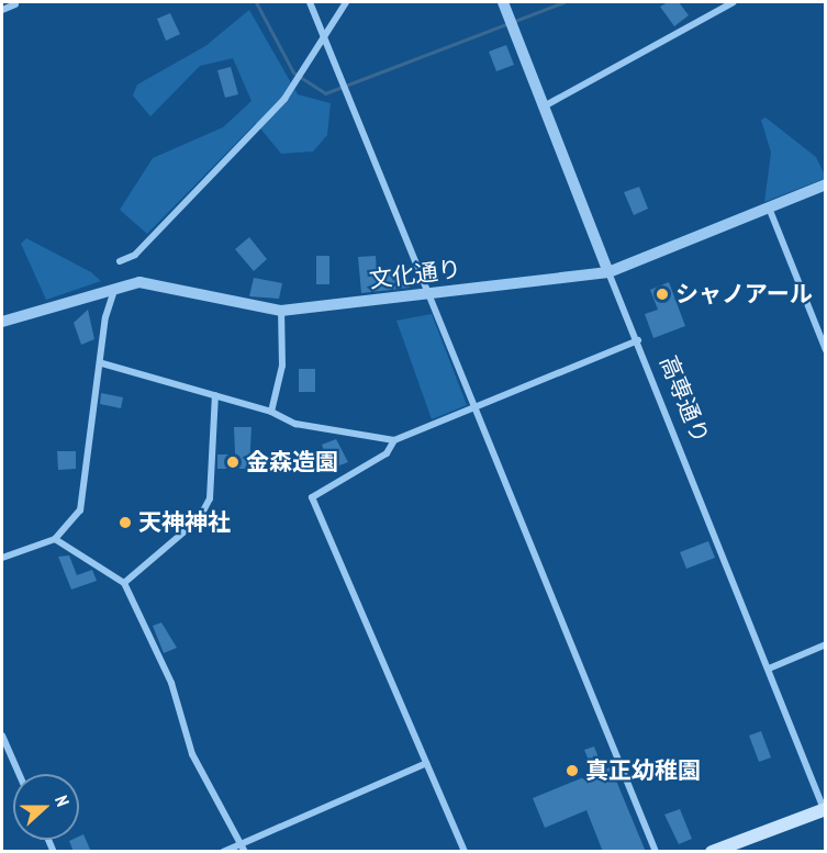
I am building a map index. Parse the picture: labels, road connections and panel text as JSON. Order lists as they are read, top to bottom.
{
  "streets": {
    "street": ["文化通り", "高専通り"]
  },
  "crossings": [
    ["文化通り", "高専通り"]
  ],
  "places": [
    "シャノアール",
    "金森造園",
    "天神神社",
    "真正幼稚園"
  ],
  "north": "right"
}
